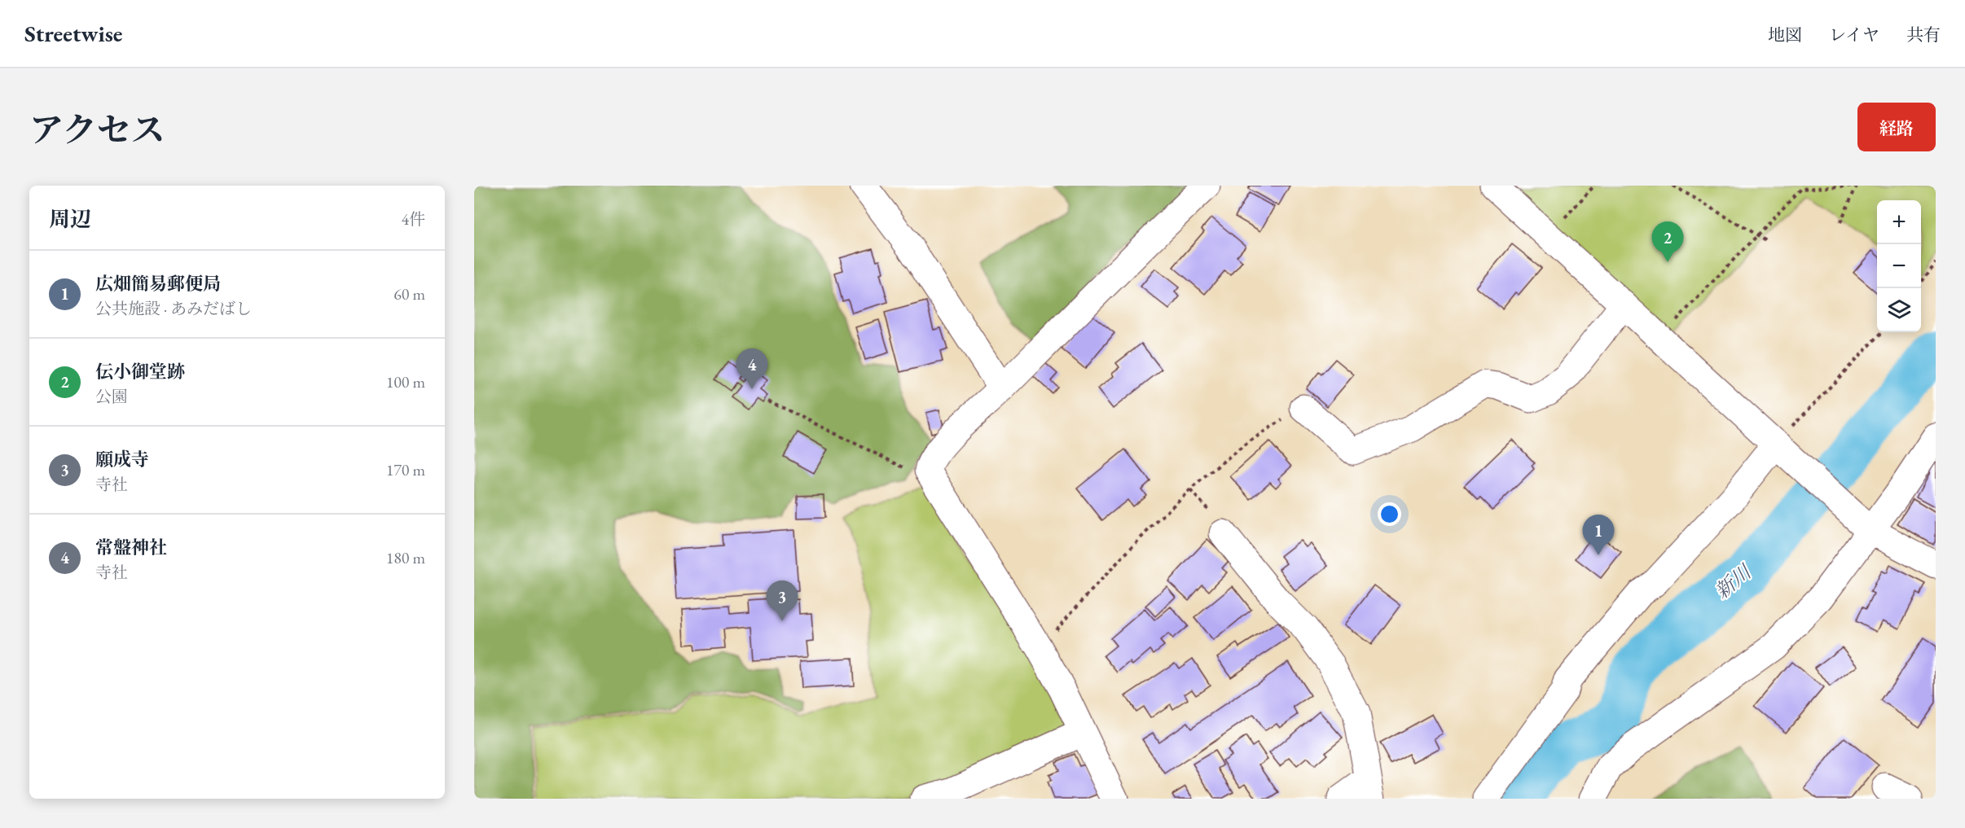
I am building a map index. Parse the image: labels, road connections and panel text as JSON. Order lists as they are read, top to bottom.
{
  "water": ["新川"],
  "page": {
    "header": "Streetwise",
    "nav": ["地図", "レイヤ", "共有"],
    "title": "アクセス",
    "buttons": "経路",
    "heading": ["周辺", "4件"],
    "map_buttons": ["+", "−"],
    "pins": [
      "2",
      "4",
      "1",
      "3"
    ],
    "list": [
      {
        "mark": "1",
        "name": "広畑簡易郵便局",
        "note": "公共施設 · あみだばし",
        "value": "60 m"
      },
      {
        "mark": "2",
        "name": "伝小御堂跡",
        "note": "公園",
        "value": "100 m"
      },
      {
        "mark": "3",
        "name": "願成寺",
        "note": "寺社",
        "value": "170 m"
      },
      {
        "mark": "4",
        "name": "常盤神社",
        "note": "寺社",
        "value": "180 m"
      }
    ]
  }
}
